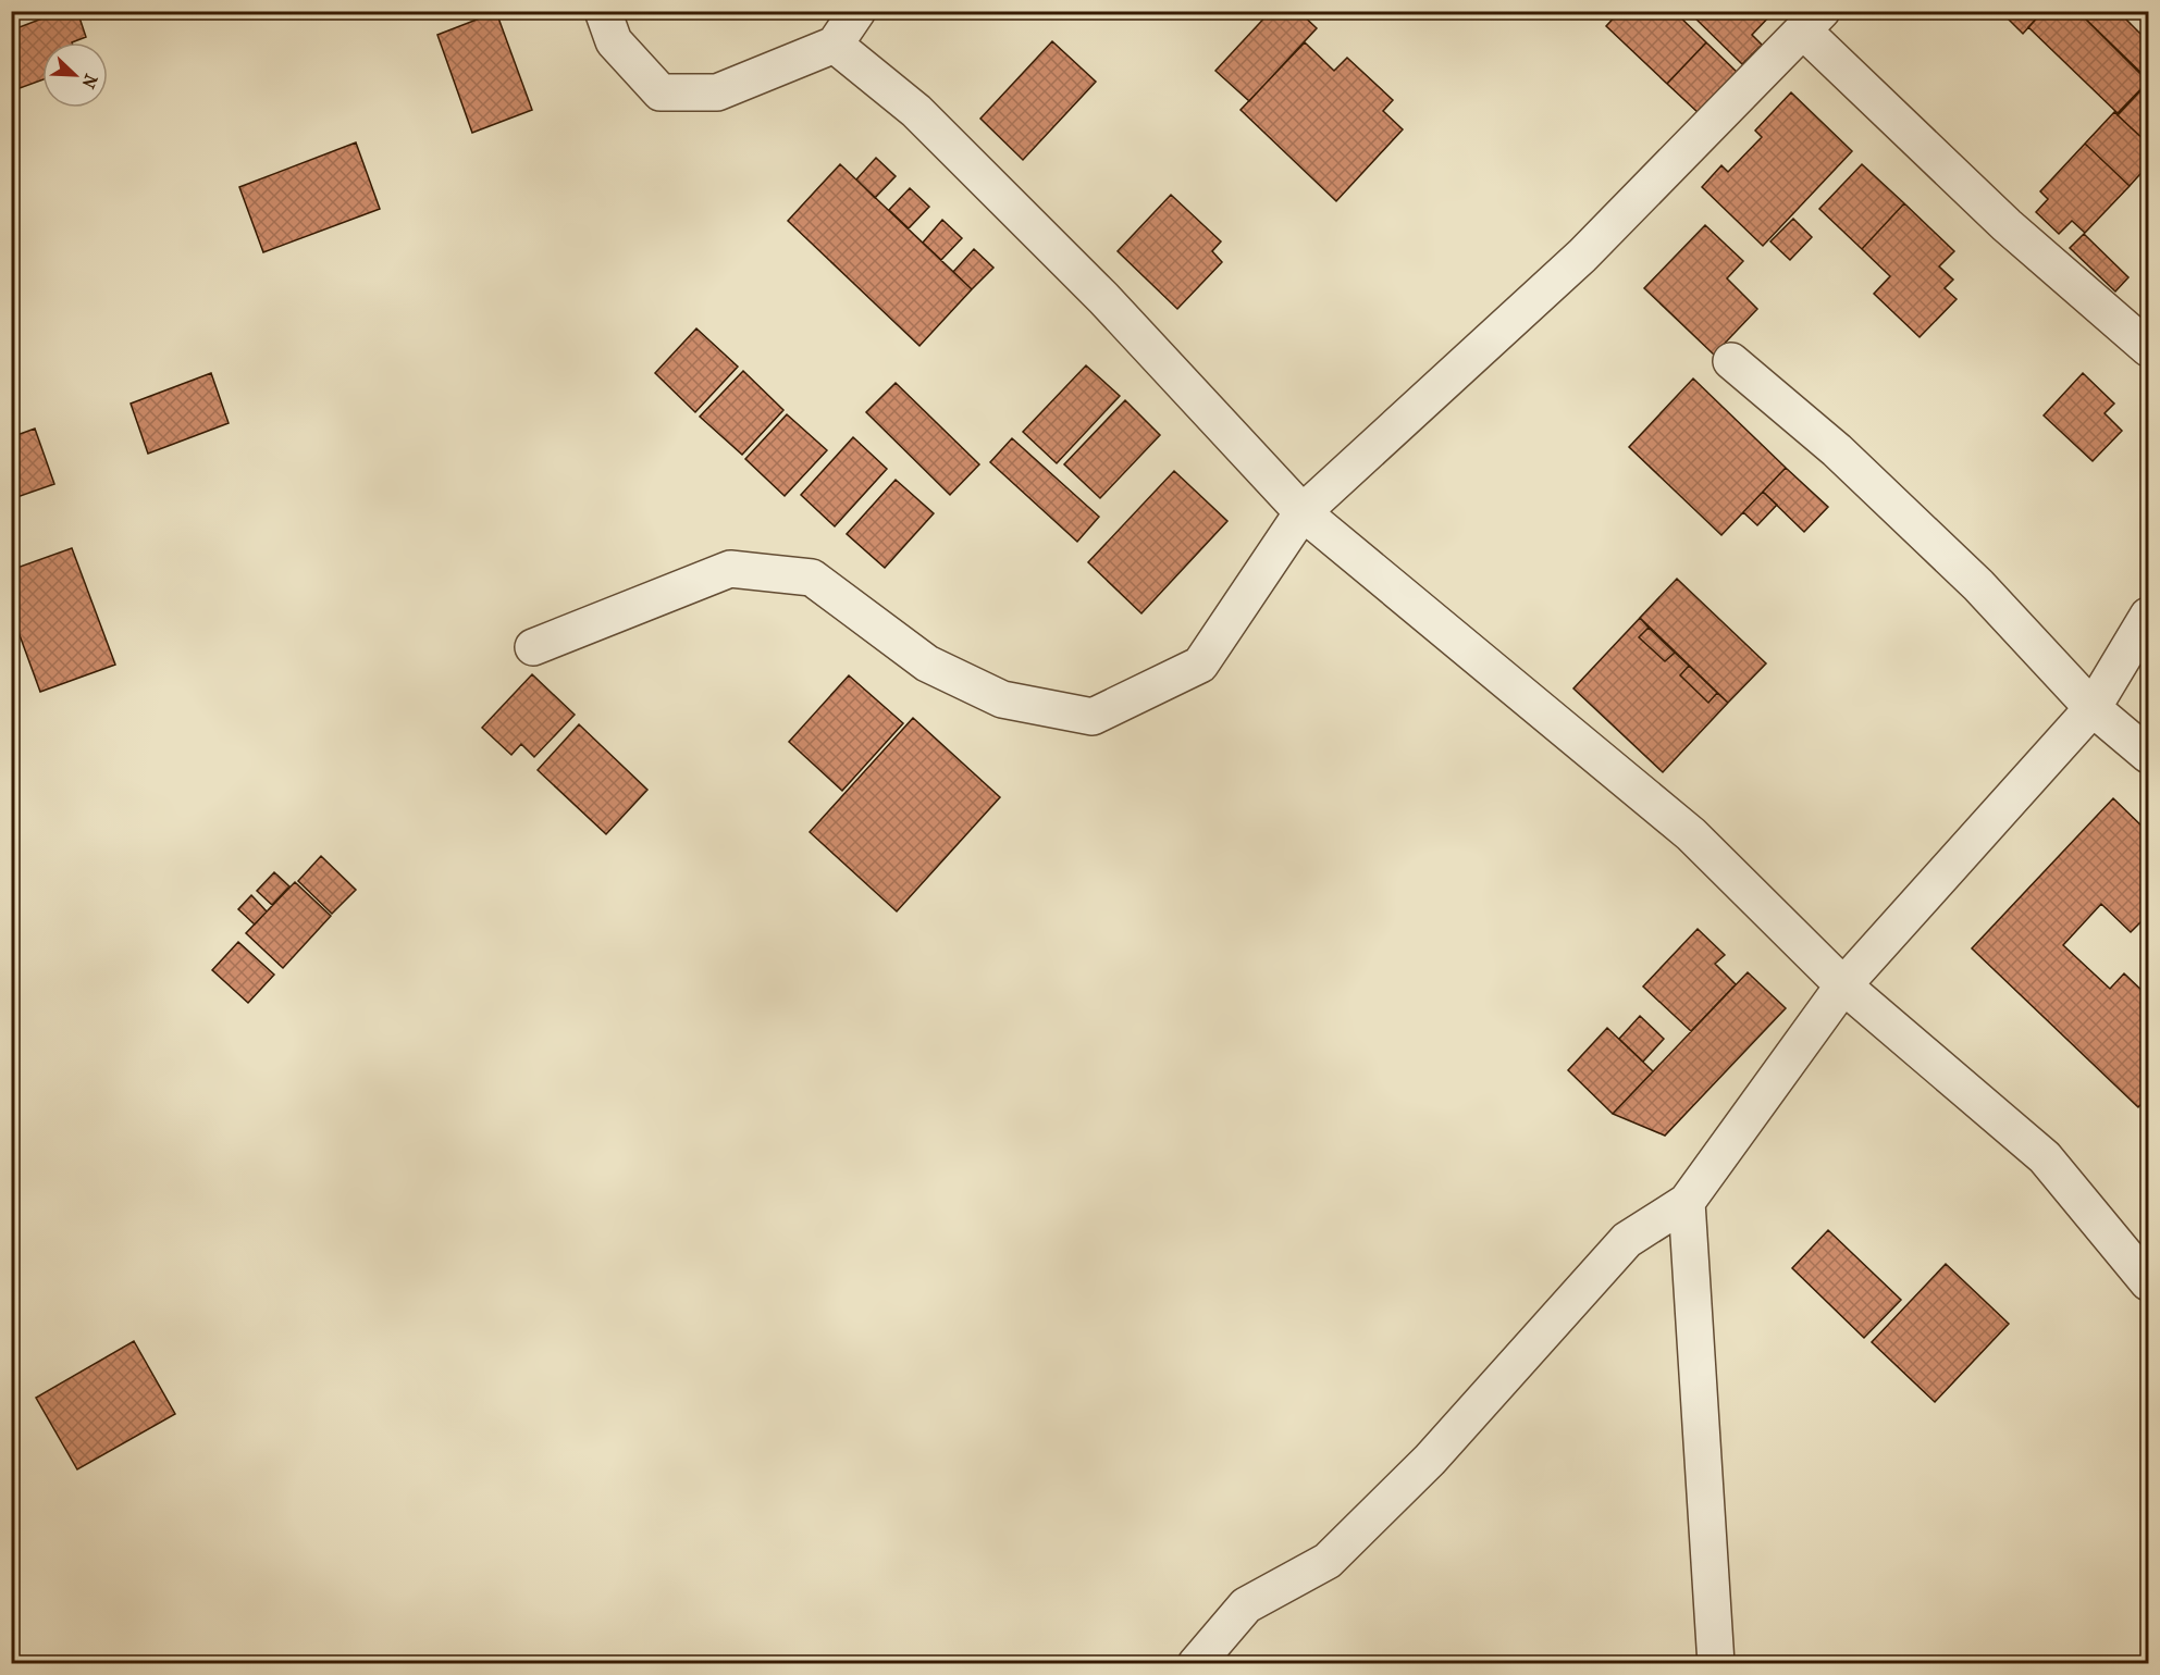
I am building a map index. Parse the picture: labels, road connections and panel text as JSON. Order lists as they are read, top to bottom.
{
  "north": "bottom right"
}
